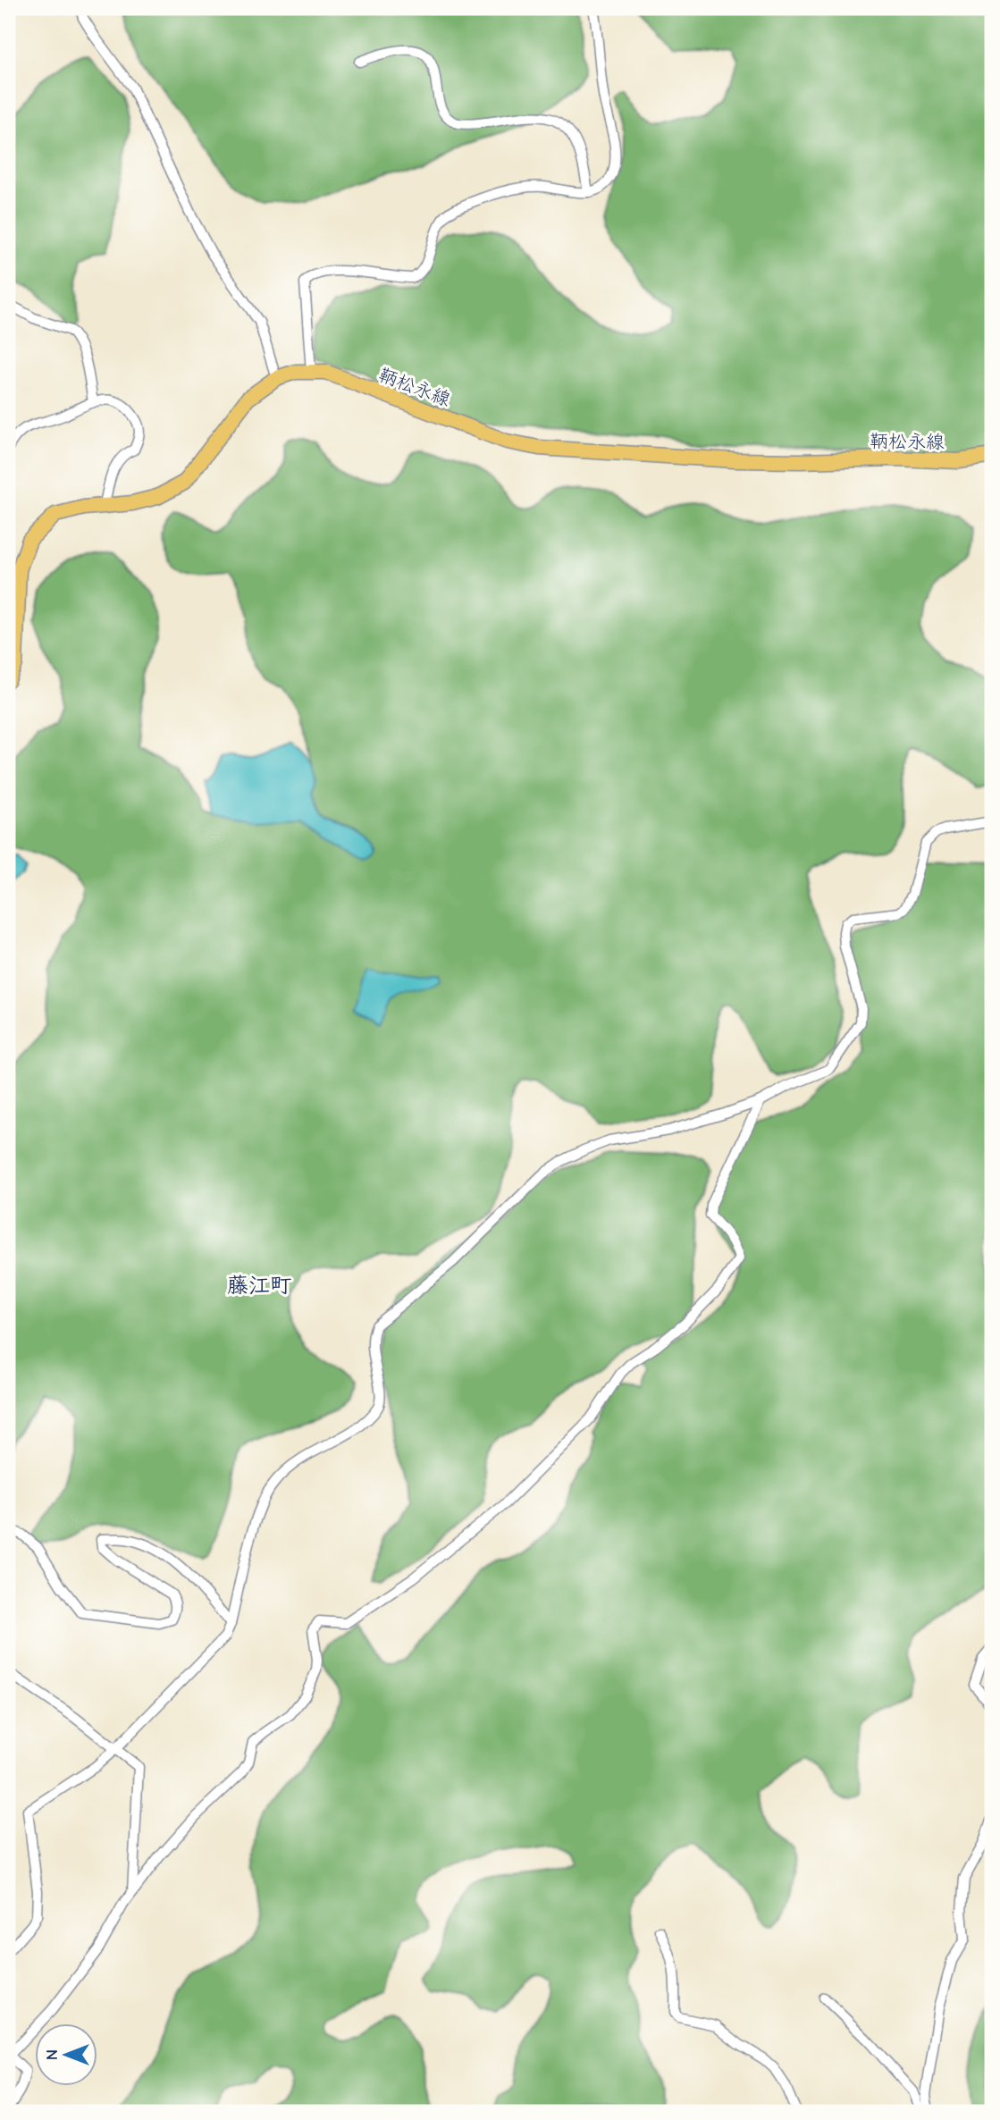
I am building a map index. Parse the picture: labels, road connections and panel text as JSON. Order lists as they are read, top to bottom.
{
  "streets": {
    "main road": ["鞆松永線"]
  },
  "districts": ["藤江町"],
  "north": "left"
}
